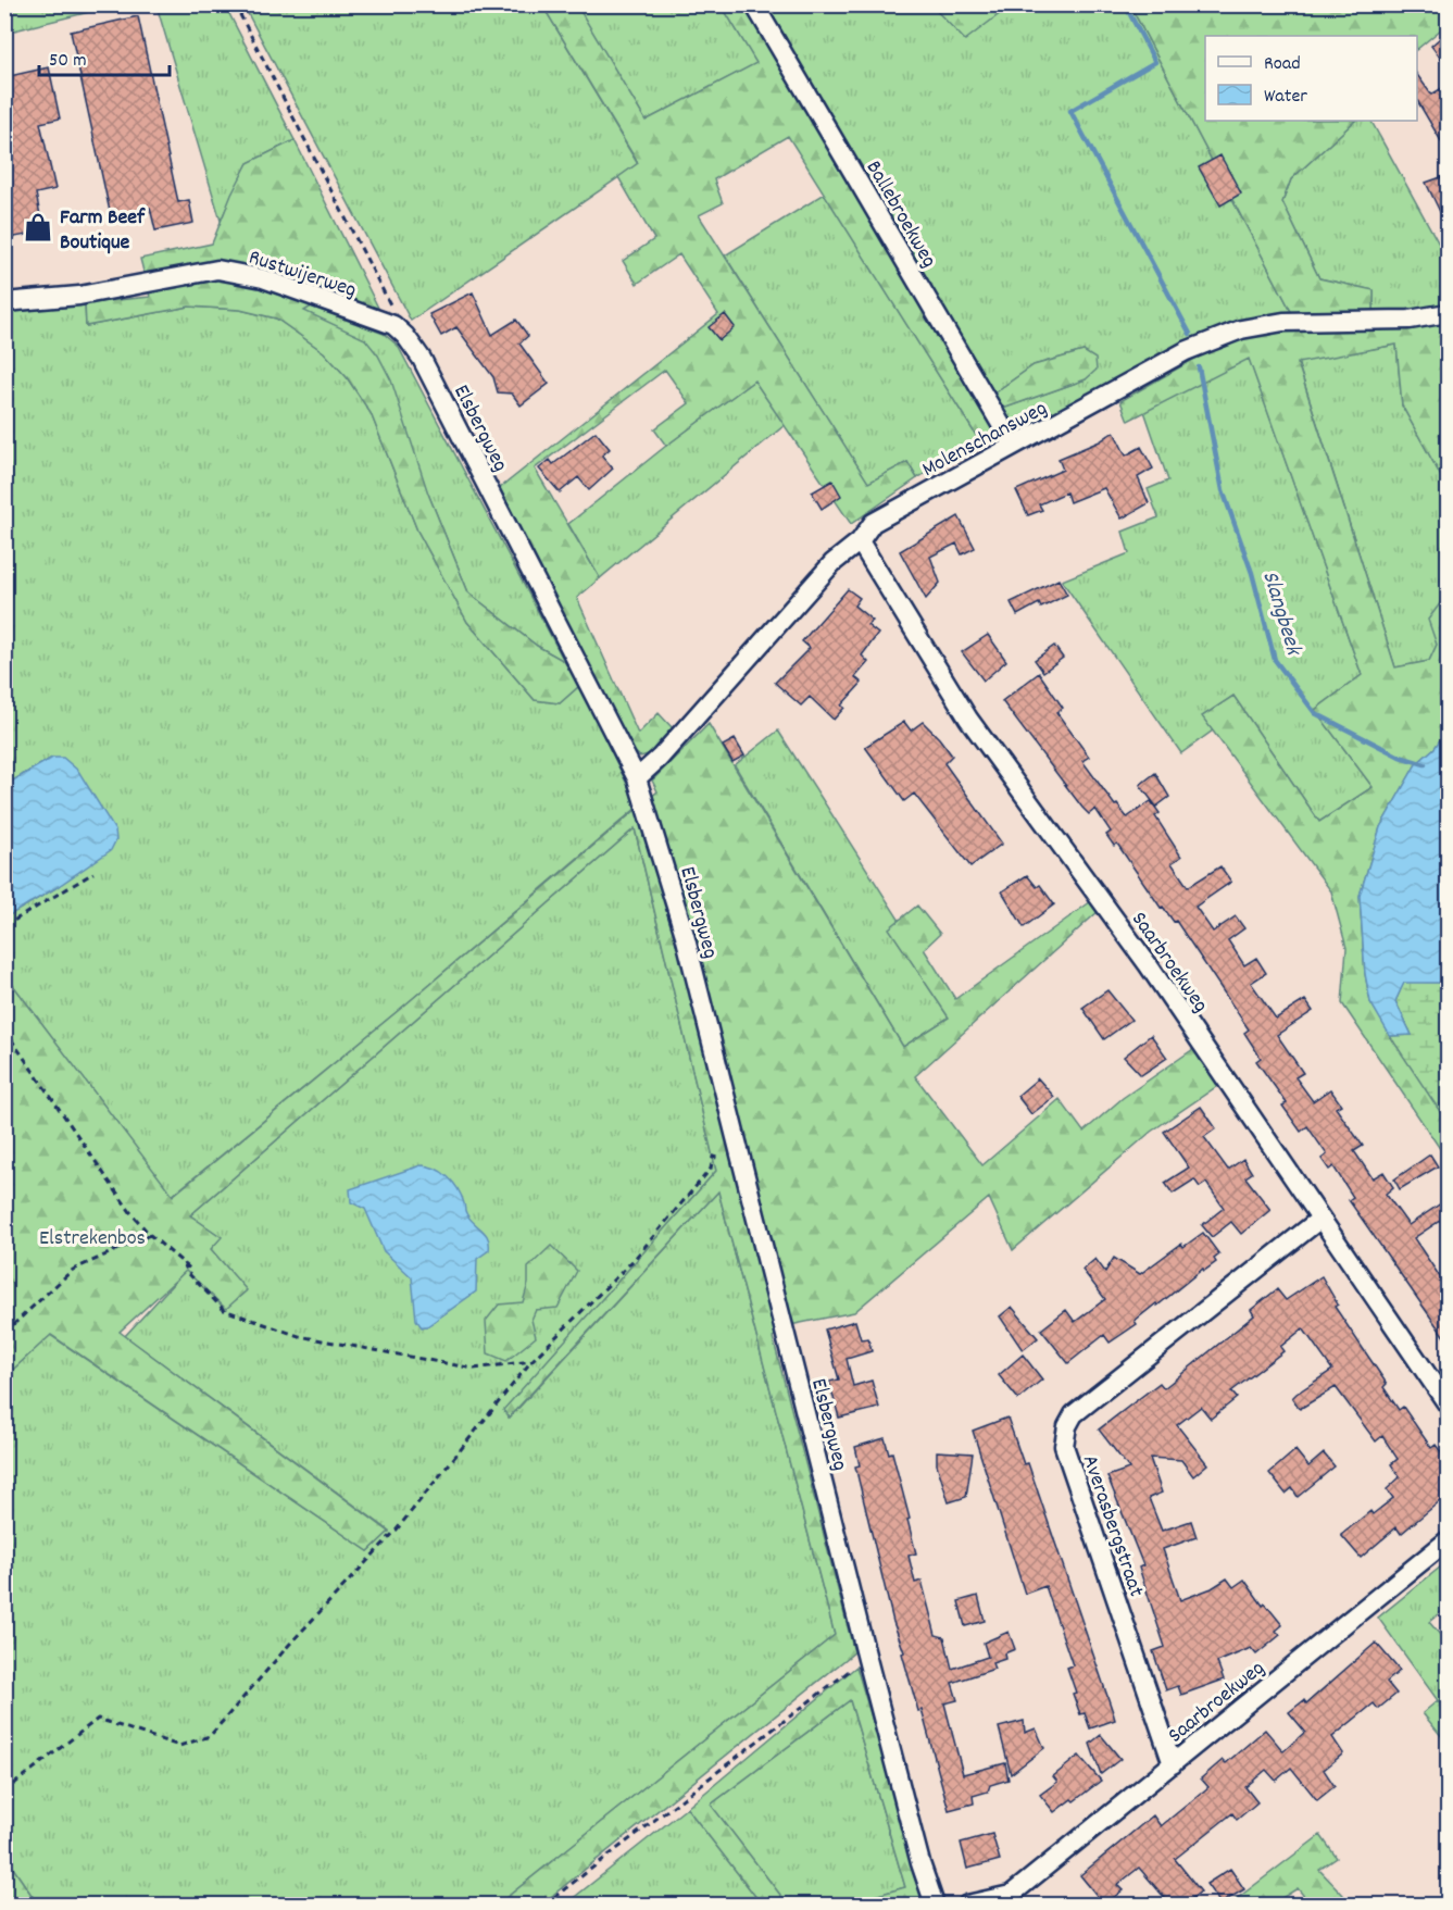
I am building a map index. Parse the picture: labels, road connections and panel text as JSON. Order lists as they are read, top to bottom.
{
  "streets": {
    "street": [
      "Ballebroekweg",
      "Rustwijerweg",
      "Elsbergweg",
      "Molenschansweg",
      "Saarbroekweg",
      "Averasbergstraat"
    ]
  },
  "crossings": [
    ["Ballebroekweg", "Molenschansweg"],
    ["Rustwijerweg", "Elsbergweg"],
    ["Elsbergweg", "Molenschansweg"],
    ["Molenschansweg", "Saarbroekweg"],
    ["Saarbroekweg", "Averasbergstraat"]
  ],
  "water": ["Slangbeek"],
  "parks": ["Elstrekenbos"],
  "places": {
    "shop": ["Farm Beef Boutique"]
  },
  "legend": ["Road", "Water"],
  "scale_bar": "50 m"
}
